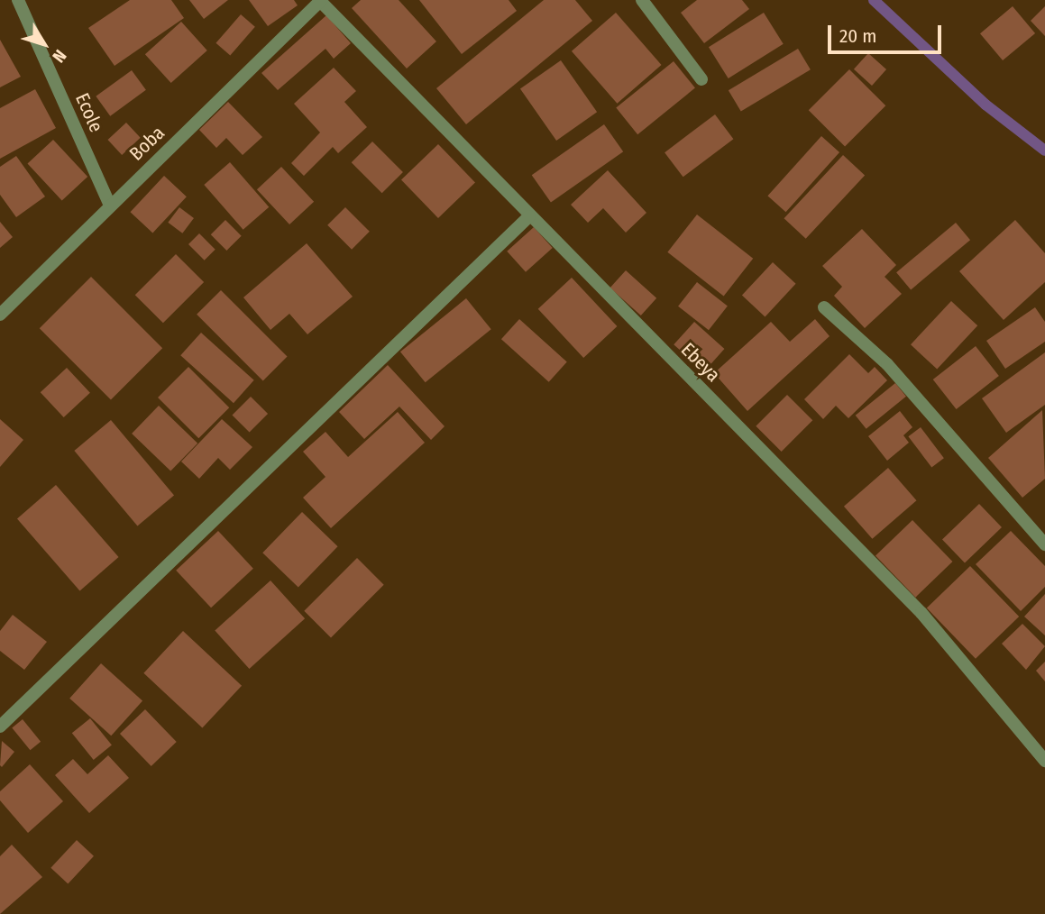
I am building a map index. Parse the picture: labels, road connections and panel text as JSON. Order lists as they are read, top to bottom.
{
  "streets": {
    "street": ["Ecole", "Boba", "Ebeya"]
  },
  "crossings": [
    ["Ecole", "Boba"],
    ["Boba", "Ebeya"]
  ],
  "scale_bar": "20 m",
  "north": "bottom right"
}
